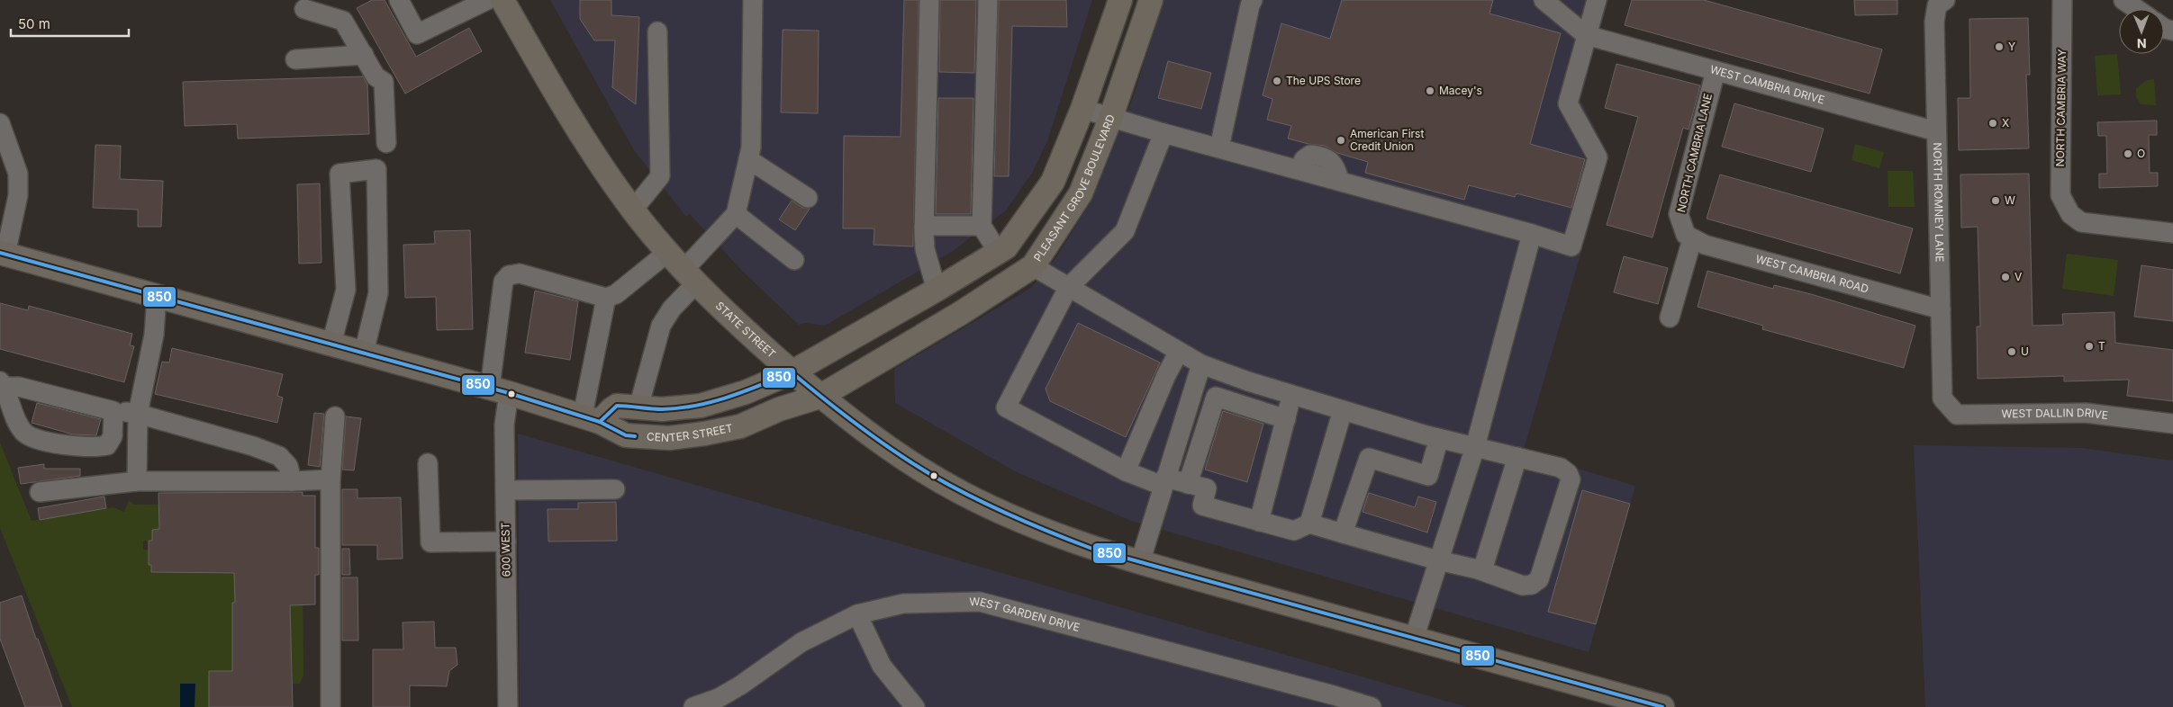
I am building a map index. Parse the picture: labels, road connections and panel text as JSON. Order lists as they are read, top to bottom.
{
  "streets": {
    "main road": ["PLEASANT GROVE BOULEVARD", "STATE STREET", "CENTER STREET"],
    "street": [
      "WEST CAMBRIA DRIVE",
      "NORTH CAMBRIA WAY",
      "NORTH CAMBRIA LANE",
      "NORTH ROMNEY LANE",
      "WEST CAMBRIA ROAD",
      "WEST DALLIN DRIVE",
      "600 WEST",
      "WEST GARDEN DRIVE"
    ]
  },
  "crossings": [
    ["WEST CAMBRIA DRIVE", "NORTH CAMBRIA LANE"],
    ["WEST CAMBRIA DRIVE", "NORTH ROMNEY LANE"],
    ["NORTH CAMBRIA LANE", "WEST CAMBRIA ROAD"],
    ["PLEASANT GROVE BOULEVARD", "STATE STREET"],
    ["PLEASANT GROVE BOULEVARD", "CENTER STREET"],
    ["NORTH ROMNEY LANE", "WEST CAMBRIA ROAD"],
    ["NORTH ROMNEY LANE", "WEST DALLIN DRIVE"],
    ["STATE STREET", "CENTER STREET"],
    ["CENTER STREET", "600 WEST"]
  ],
  "places": [
    "Y",
    "The UPS Store",
    "Macey's",
    "X",
    "American First Credit Union",
    "O",
    "W",
    "V",
    "T",
    "U"
  ],
  "lines": ["transit line 850"],
  "scale_bar": "50 m",
  "north": "bottom"
}
